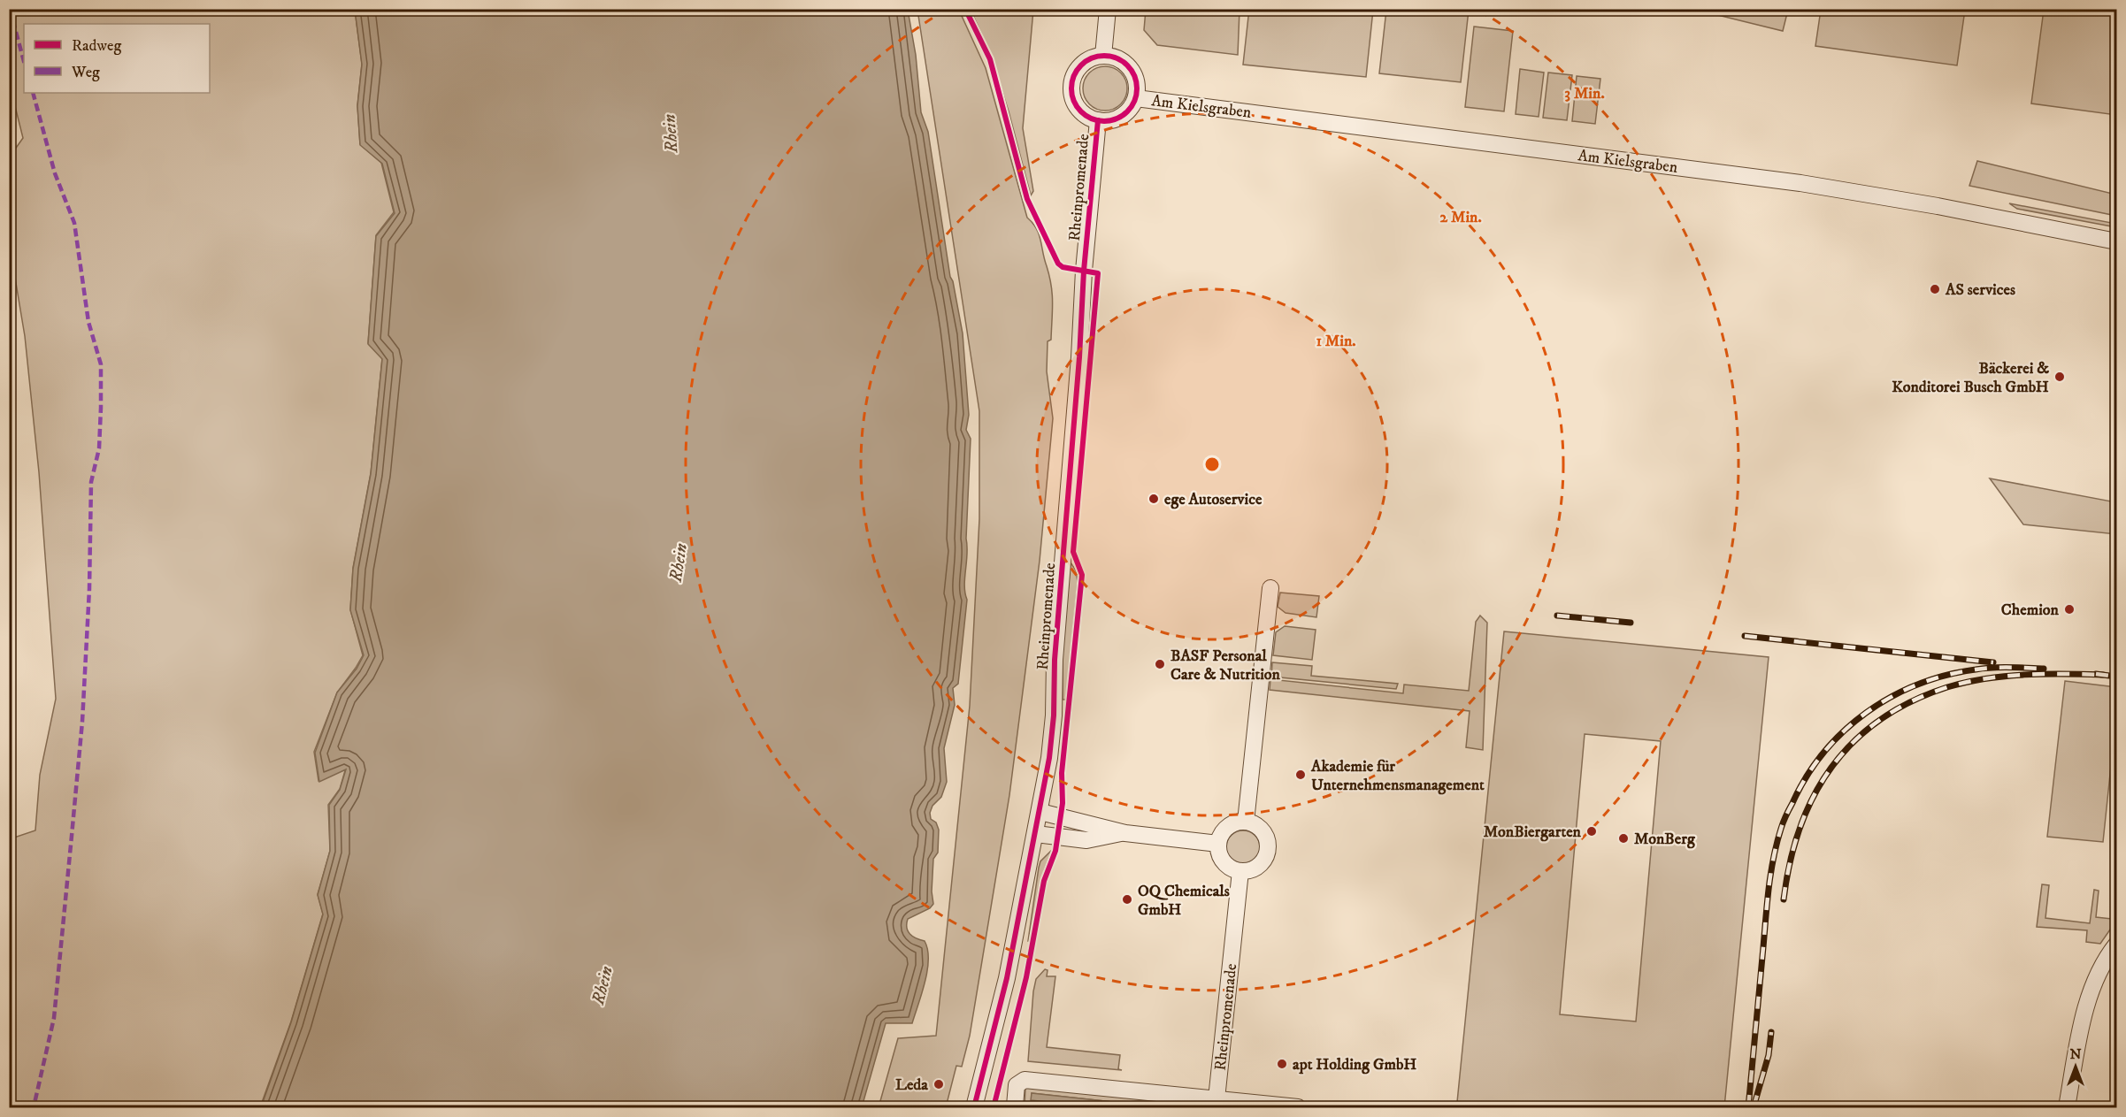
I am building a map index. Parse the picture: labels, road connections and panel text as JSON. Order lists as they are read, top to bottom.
{
  "streets": {
    "street": ["Am Kielsgraben", "Rheinpromenade"]
  },
  "crossings": [
    ["Am Kielsgraben", "Rheinpromenade"]
  ],
  "water": ["Rhein"],
  "places": [
    "AS services",
    "Bäckerei & Konditorei Busch GmbH",
    "ege Autoservice",
    "Chemion",
    "BASF Personal Care & Nutrition",
    "Akademie für Unternehmensmanagement",
    "MonBiergarten",
    "MonBerg",
    "OQ Chemicals GmbH",
    "apt Holding GmbH",
    "Leda"
  ],
  "legend": ["Radweg", "Weg"],
  "north": "top",
  "rings": ["3 Min.", "2 Min.", "1 Min."]
}
